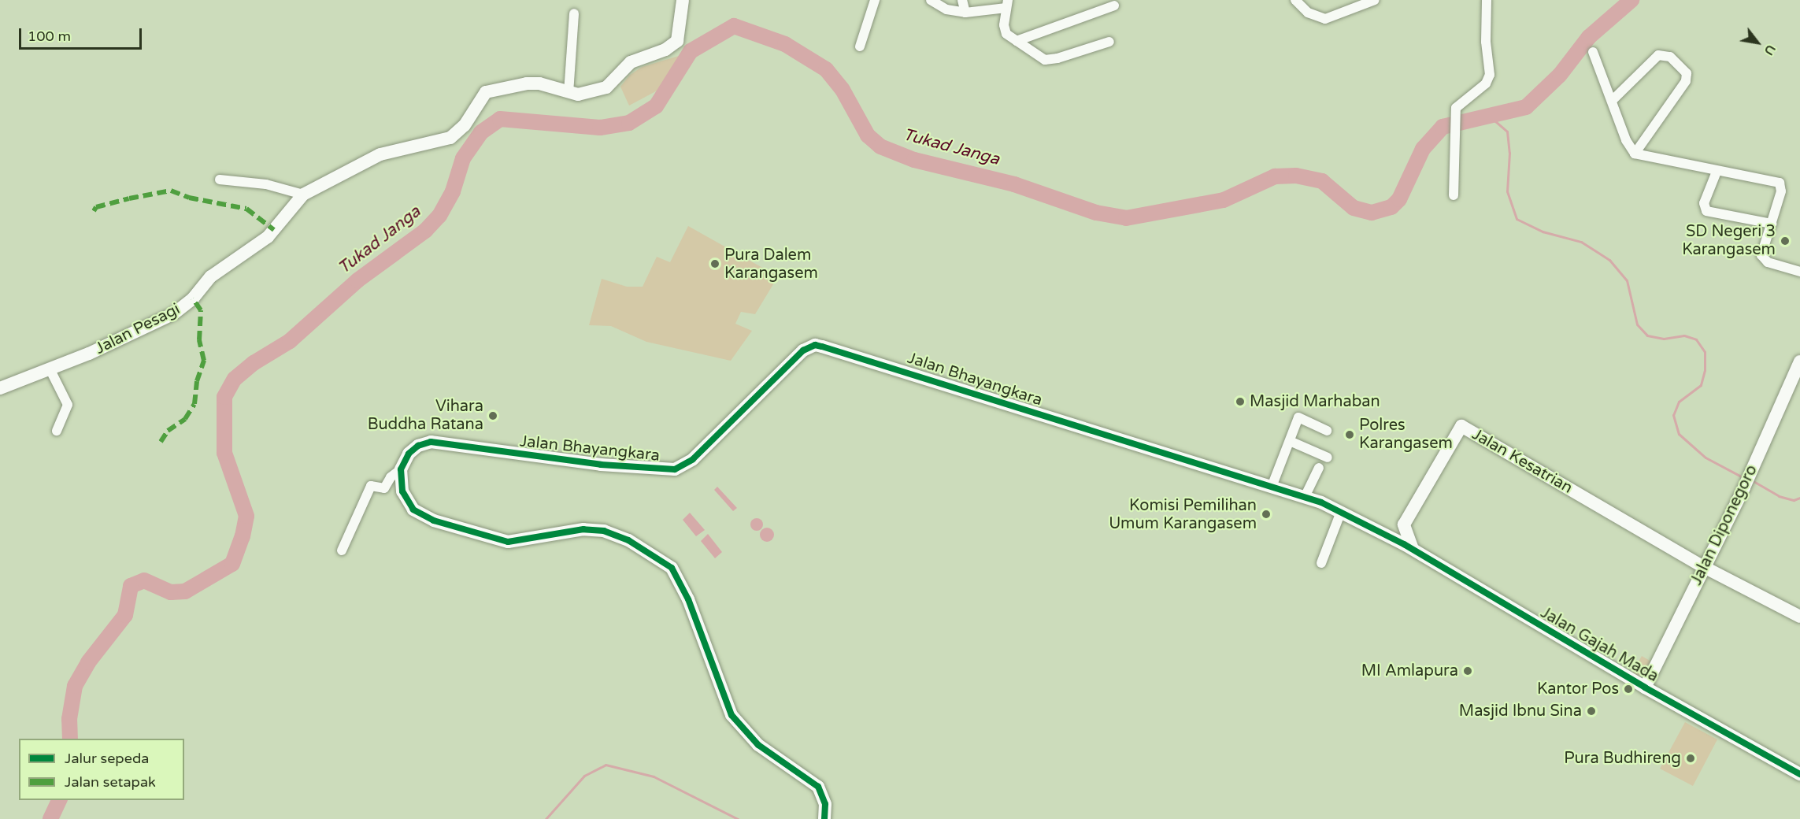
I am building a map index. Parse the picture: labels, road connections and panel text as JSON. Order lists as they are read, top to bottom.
{
  "streets": {
    "street": [
      "Jalan Pesagi",
      "Jalan Bhayangkara",
      "Jalan Kesatrian",
      "Jalan Diponegoro",
      "Jalan Gajah Mada"
    ]
  },
  "crossings": [
    ["Jalan Bhayangkara", "Jalan Gajah Mada"],
    ["Jalan Kesatrian", "Jalan Diponegoro"],
    ["Jalan Diponegoro", "Jalan Gajah Mada"]
  ],
  "water": ["Tukad Janga"],
  "places": [
    "SD Negeri 3 Karangasem",
    "Pura Dalem Karangasem",
    "Masjid Marhaban",
    "Vihara Buddha Ratana",
    "Polres Karangasem",
    "Komisi Pemilihan Umum Karangasem",
    "MI Amlapura",
    "Kantor Pos",
    "Masjid Ibnu Sina",
    "Pura Budhireng"
  ],
  "legend": ["Jalur sepeda", "Jalan setapak"],
  "scale_bar": "100 m",
  "north": "bottom right"
}
